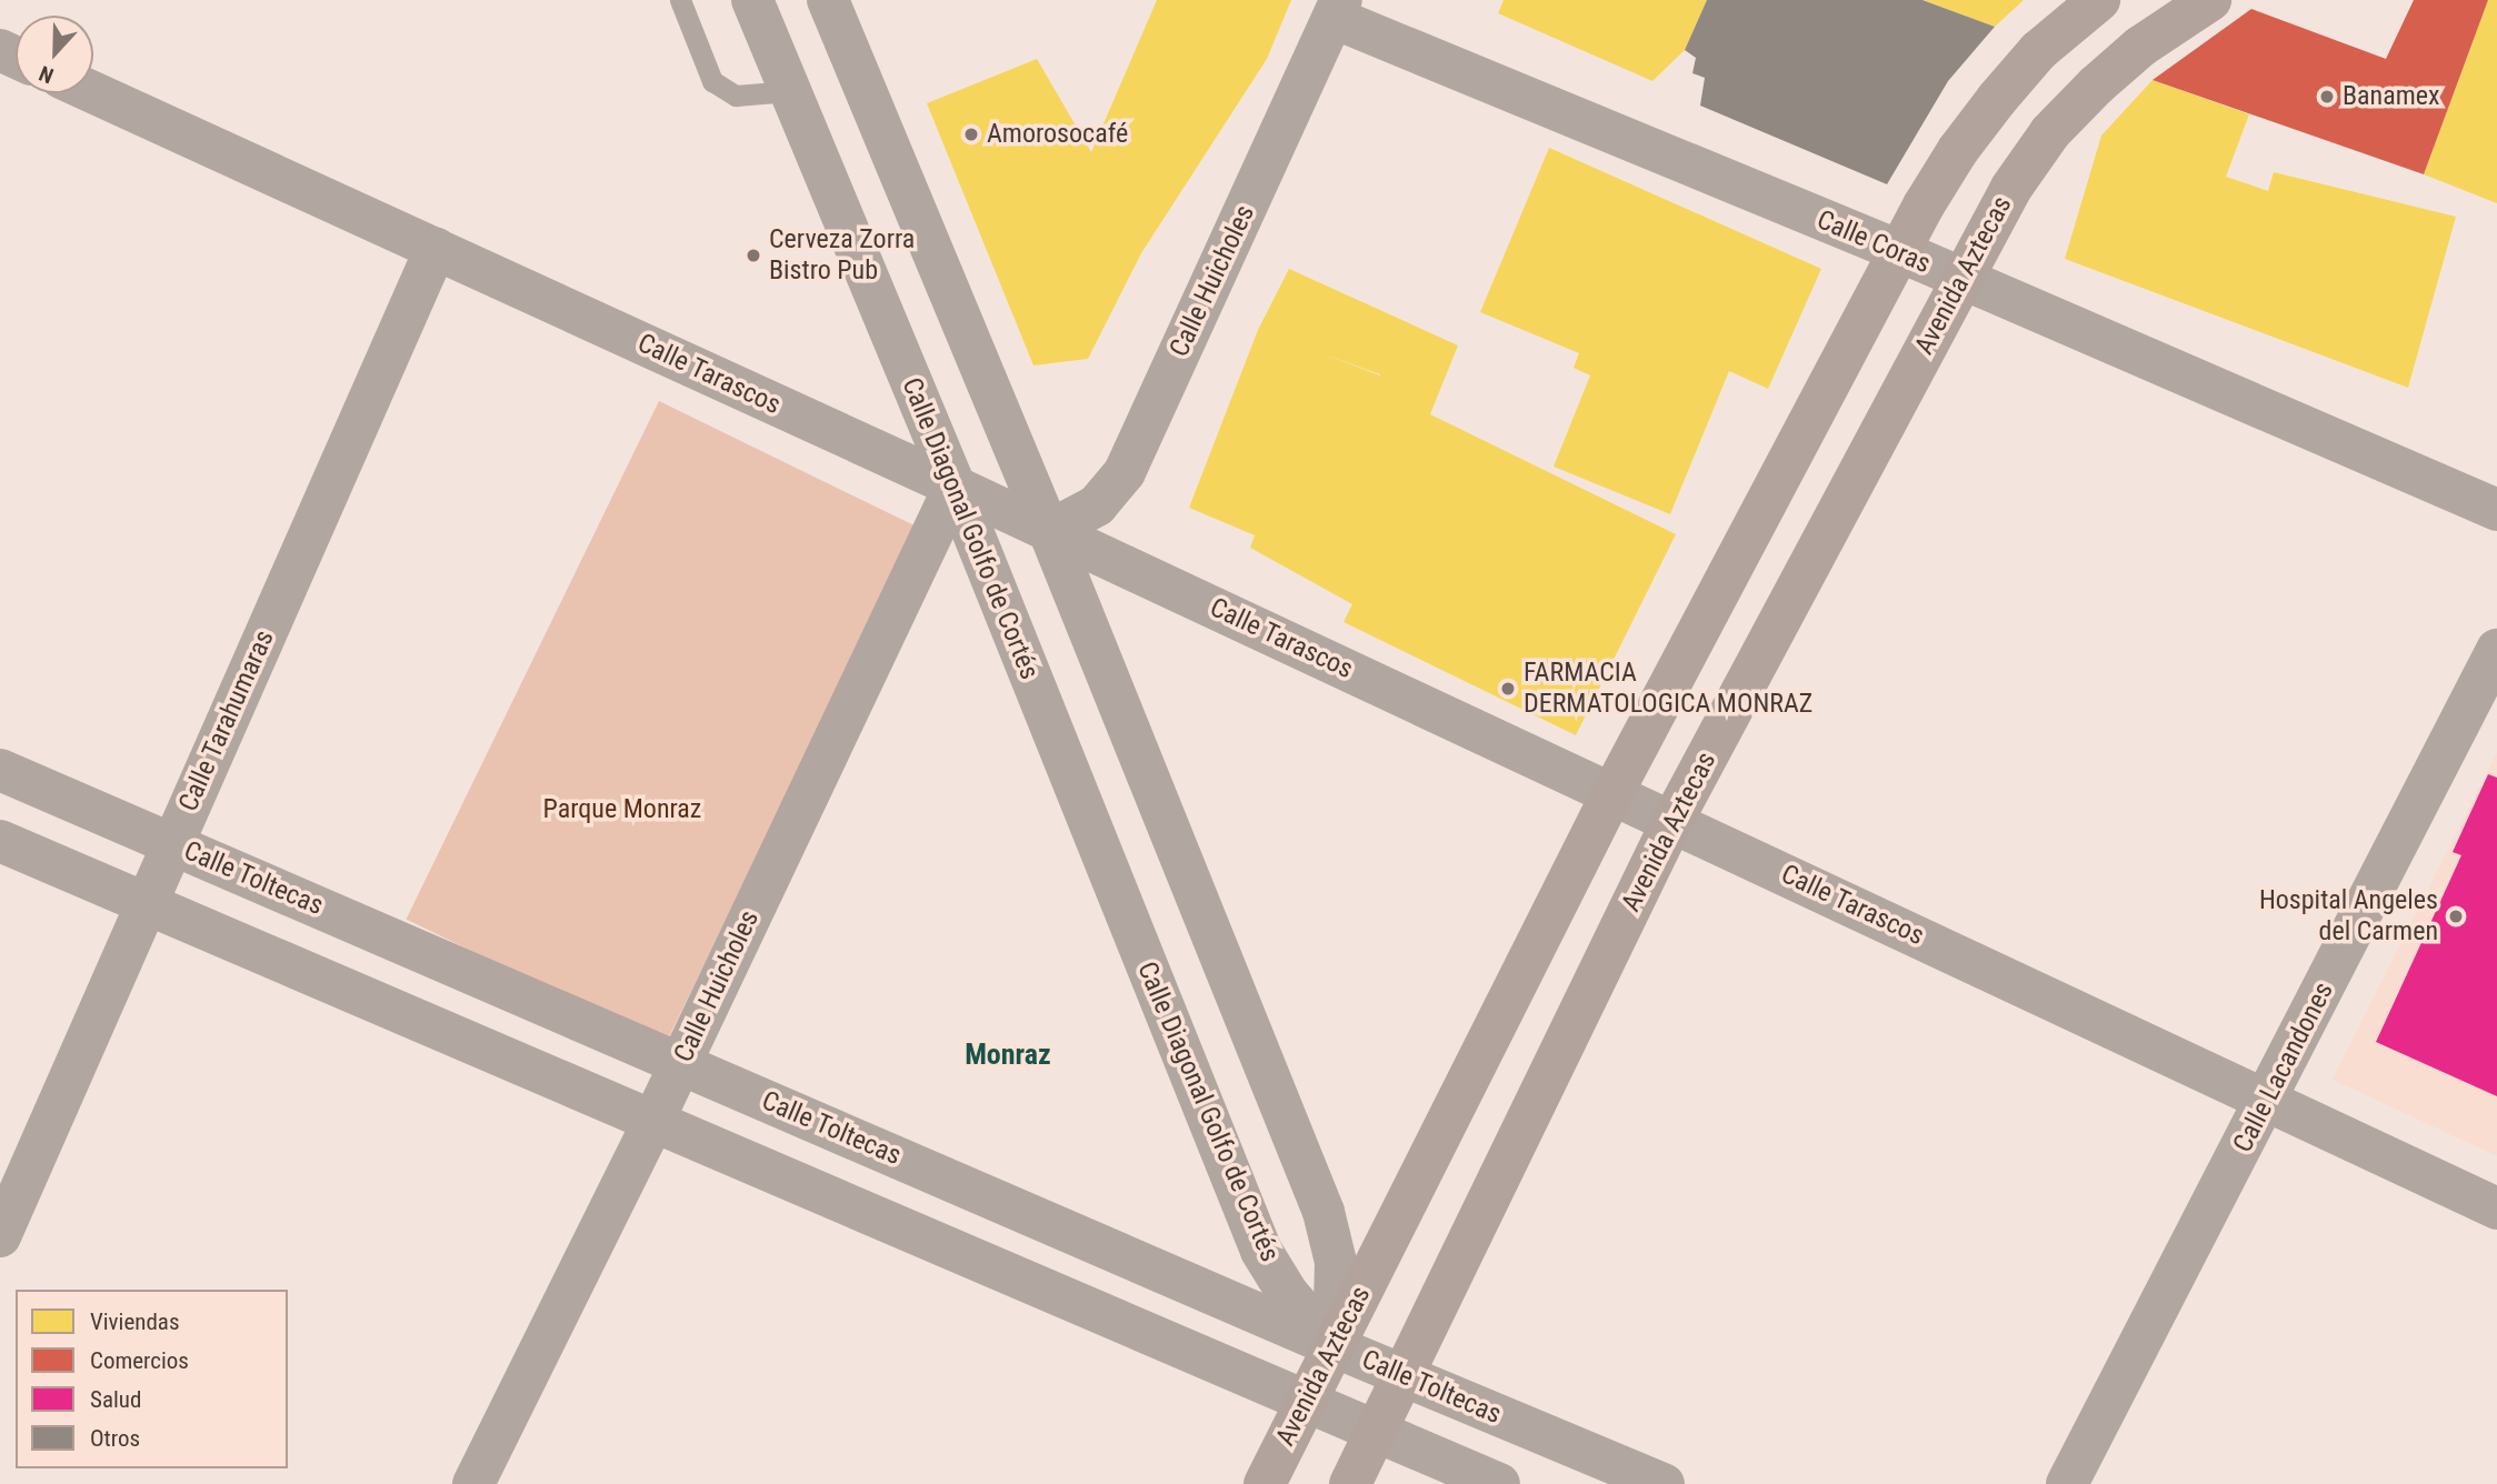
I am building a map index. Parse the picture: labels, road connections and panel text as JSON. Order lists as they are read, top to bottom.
{
  "streets": {
    "street": [
      "Calle Coras",
      "Avenida Aztecas",
      "Calle Huicholes",
      "Calle Tarascos",
      "Calle Diagonal Golfo de Cortés",
      "Calle Tarahumaras",
      "Calle Toltecas",
      "Calle Lacandones"
    ]
  },
  "crossings": [
    ["Calle Coras", "Avenida Aztecas"],
    ["Calle Coras", "Calle Huicholes"],
    ["Avenida Aztecas", "Calle Tarascos"],
    ["Avenida Aztecas", "Calle Diagonal Golfo de Cortés"],
    ["Avenida Aztecas", "Calle Toltecas"],
    ["Calle Huicholes", "Calle Tarascos"],
    ["Calle Huicholes", "Calle Diagonal Golfo de Cortés"],
    ["Calle Huicholes", "Calle Toltecas"],
    ["Calle Tarascos", "Calle Diagonal Golfo de Cortés"],
    ["Calle Tarascos", "Calle Tarahumaras"],
    ["Calle Tarascos", "Calle Lacandones"],
    ["Calle Diagonal Golfo de Cortés", "Calle Toltecas"],
    ["Calle Tarahumaras", "Calle Toltecas"]
  ],
  "districts": ["Monraz"],
  "parks": ["Parque Monraz"],
  "places": [
    "Banamex",
    "Amorosocafé",
    "Cerveza Zorra Bistro Pub",
    "FARMACIA DERMATOLOGICA MONRAZ",
    "Hospital Angeles del Carmen"
  ],
  "legend": [
    "Viviendas",
    "Comercios",
    "Salud",
    "Otros"
  ],
  "north": "bottom"
}
